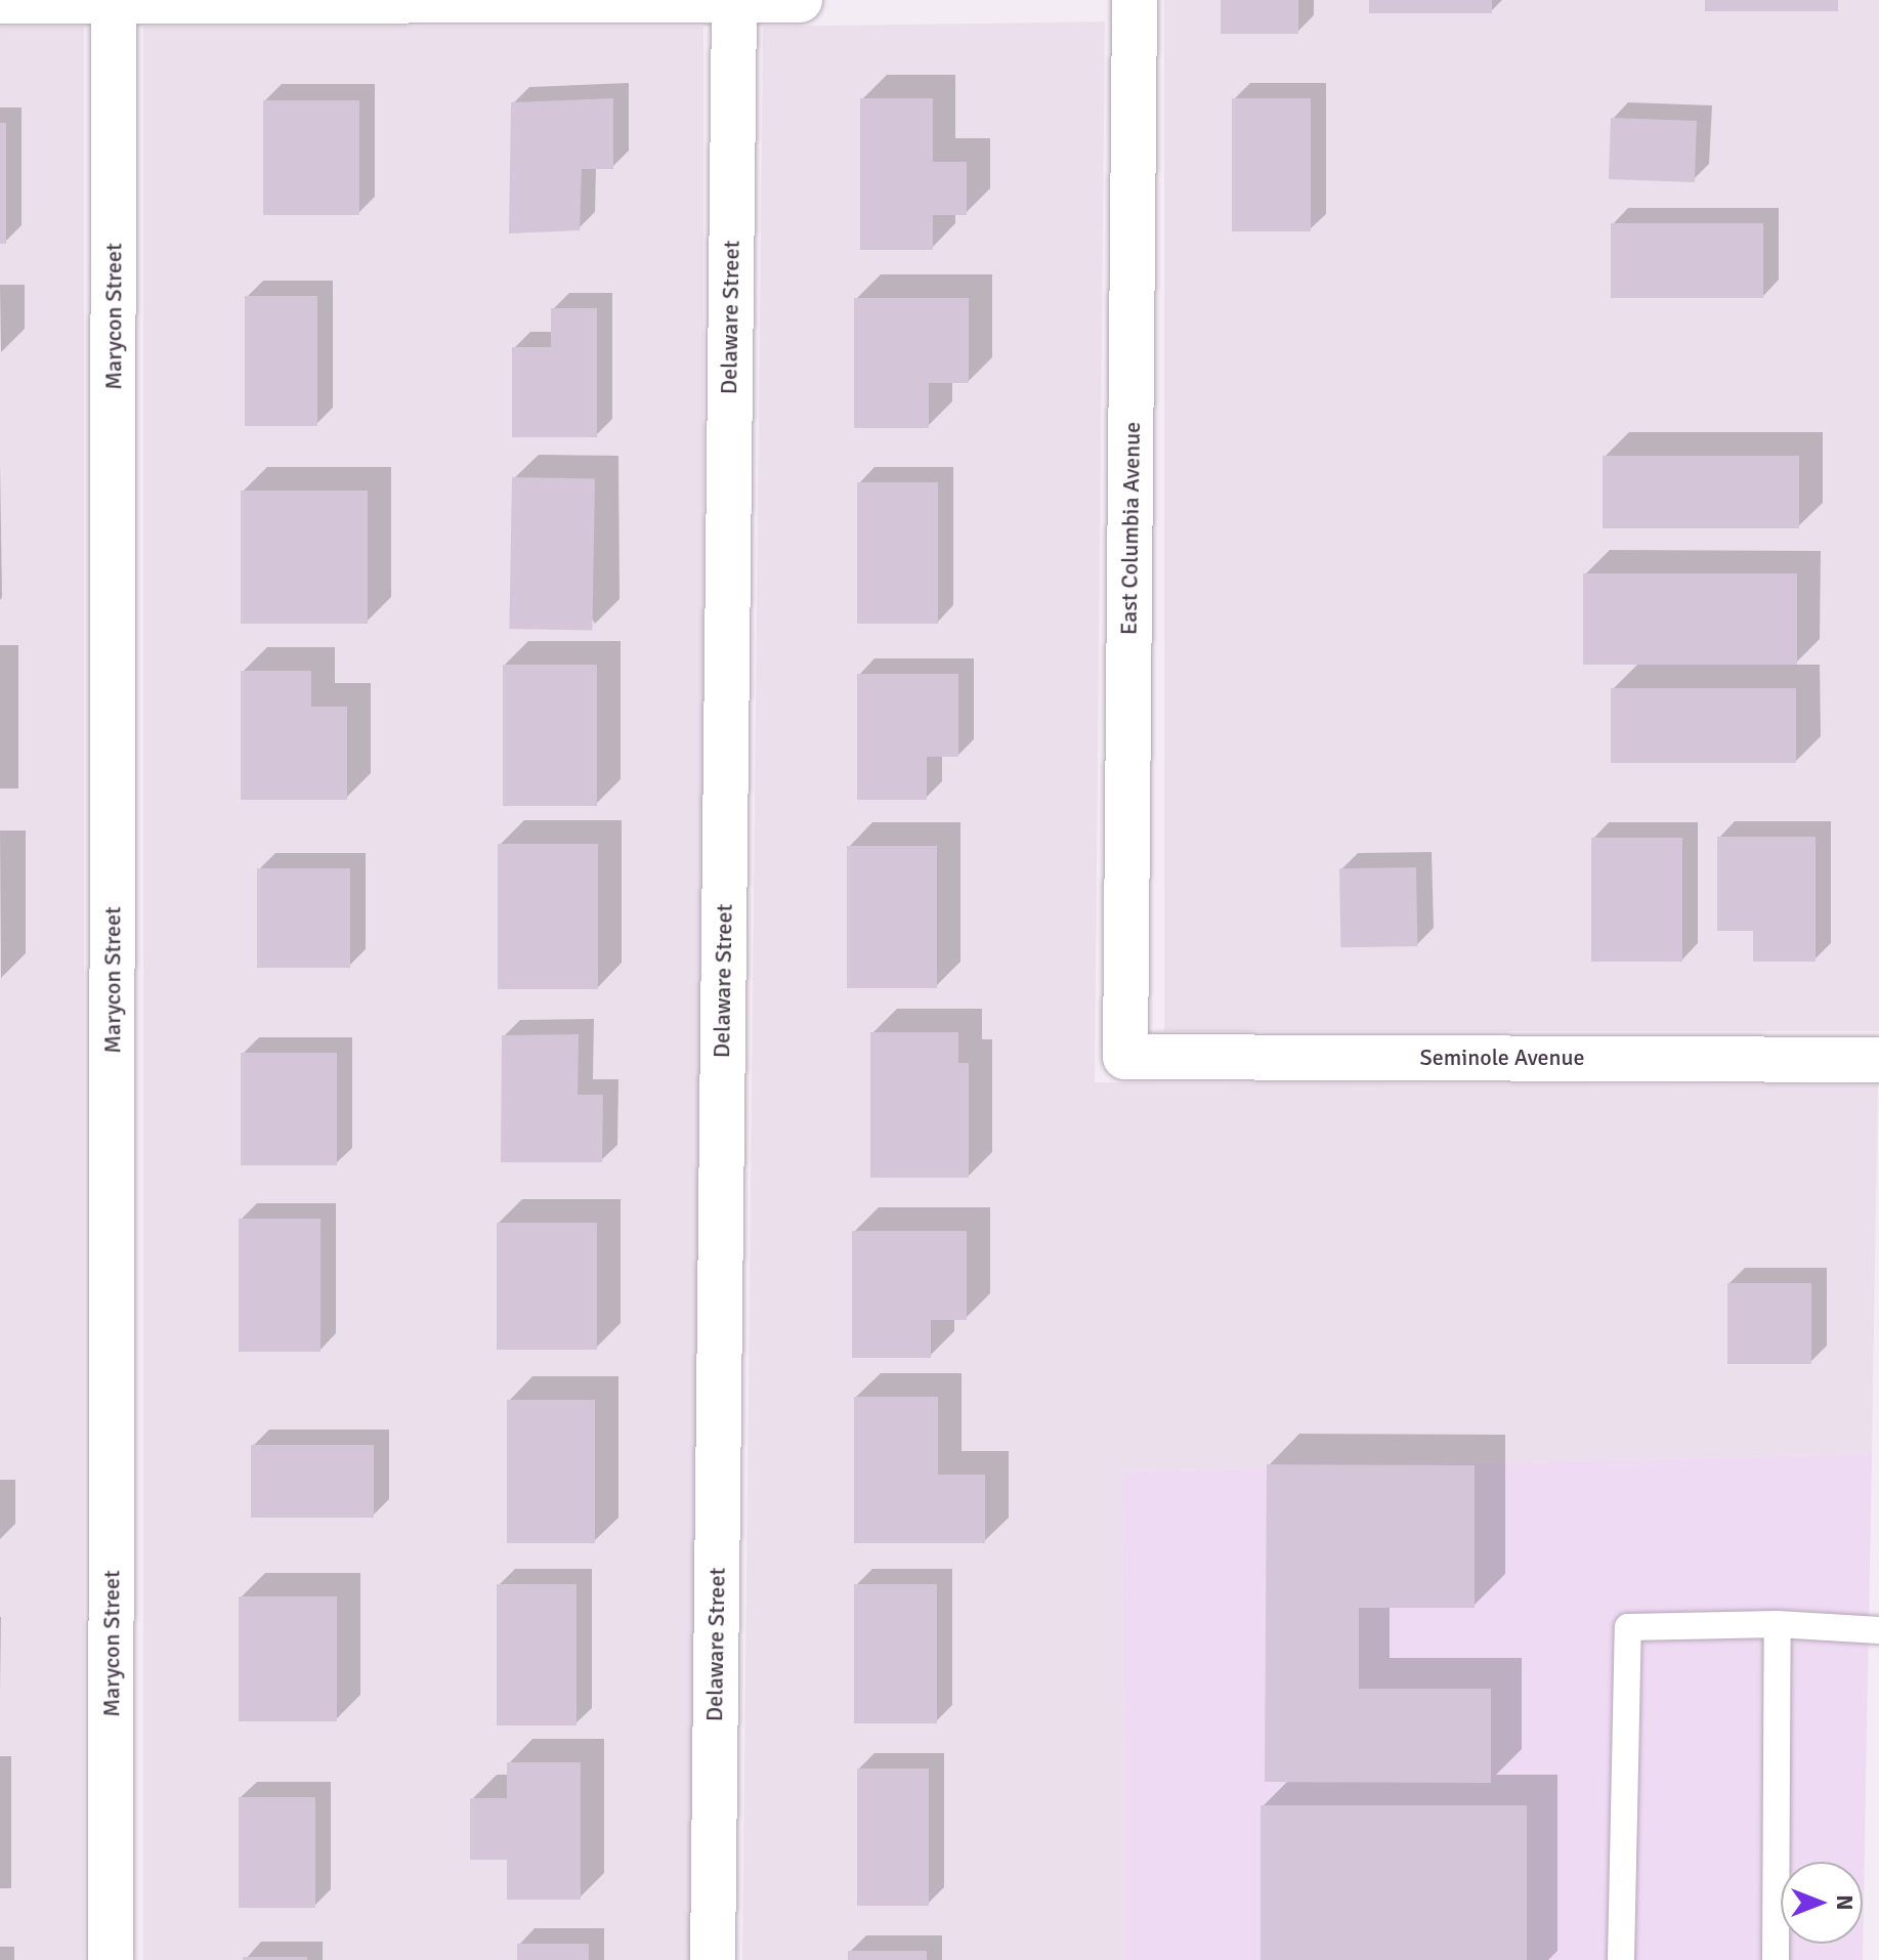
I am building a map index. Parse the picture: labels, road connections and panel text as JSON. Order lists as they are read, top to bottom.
{
  "streets": {
    "street": [
      "Marycon Street",
      "Delaware Street",
      "East Columbia Avenue",
      "Seminole Avenue"
    ]
  },
  "crossings": [
    ["East Columbia Avenue", "Seminole Avenue"]
  ],
  "north": "right"
}
